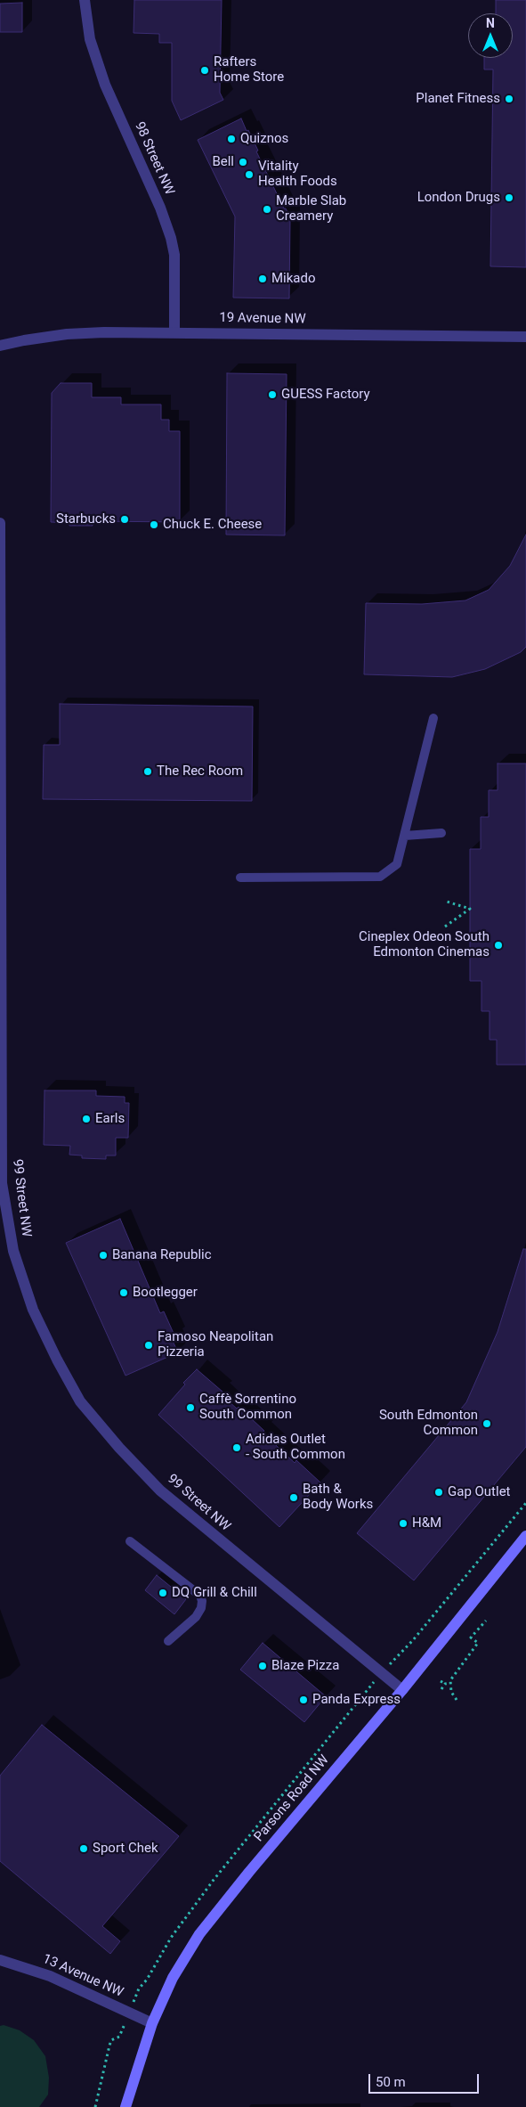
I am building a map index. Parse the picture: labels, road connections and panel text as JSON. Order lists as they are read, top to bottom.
{
  "streets": {
    "main road": ["Parsons Road NW"],
    "street": [
      "98 Street NW",
      "19 Avenue NW",
      "99 Street NW",
      "13 Avenue NW"
    ]
  },
  "crossings": [
    ["98 Street NW", "19 Avenue NW"],
    ["99 Street NW", "Parsons Road NW"],
    ["Parsons Road NW", "13 Avenue NW"]
  ],
  "places": [
    "Rafters Home Store",
    "Planet Fitness",
    "Quiznos",
    "Bell",
    "Vitality Health Foods",
    "London Drugs",
    "Marble Slab Creamery",
    "Mikado",
    "GUESS Factory",
    "Starbucks",
    "Chuck E. Cheese",
    "The Rec Room",
    "Cineplex Odeon South Edmonton Cinemas",
    "Earls",
    "Banana Republic",
    "Bootlegger",
    "Famoso Neapolitan Pizzeria",
    "Caffè Sorrentino South Common",
    "South Edmonton Common",
    "Adidas Outlet - South Common",
    "Gap Outlet",
    "Bath & Body Works",
    "H&M",
    "DQ Grill & Chill",
    "Blaze Pizza",
    "Panda Express",
    "Sport Chek"
  ],
  "scale_bar": "50 m",
  "north": "top"
}
